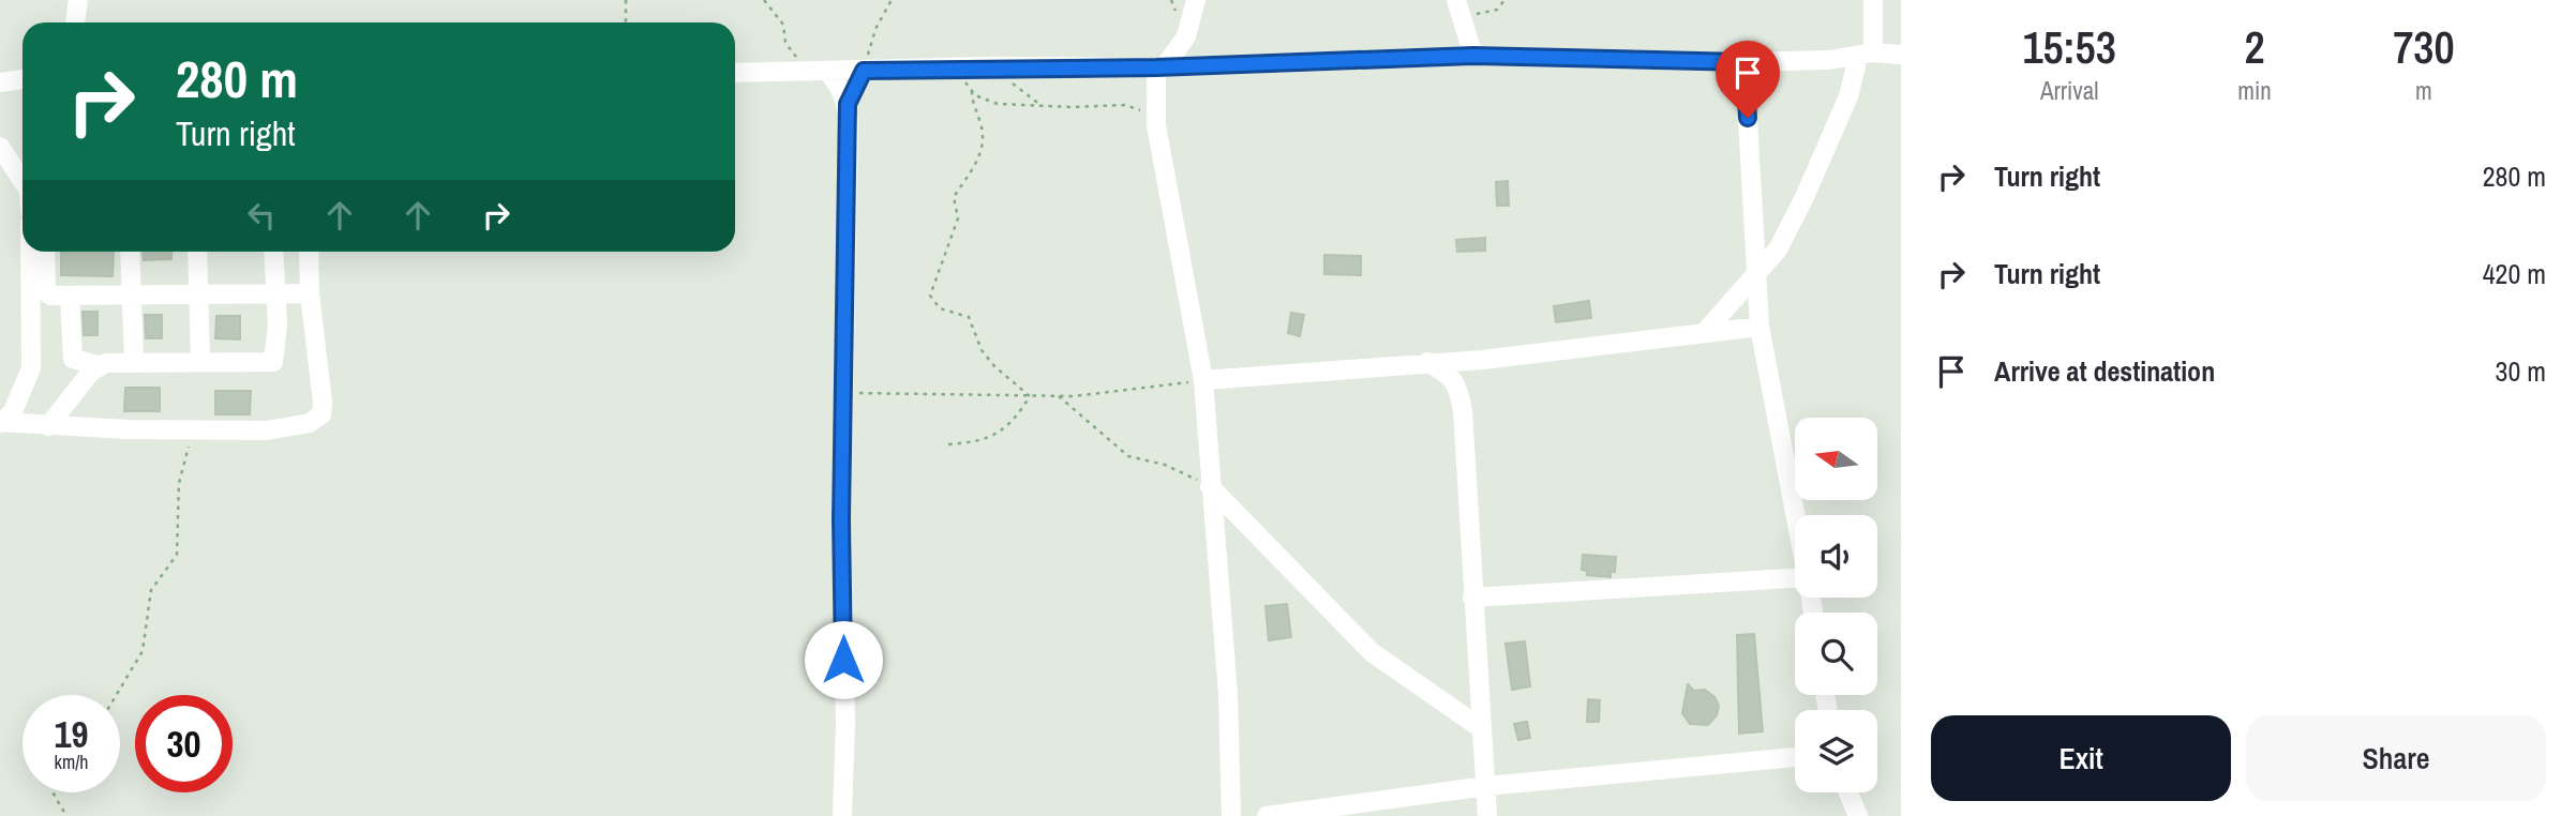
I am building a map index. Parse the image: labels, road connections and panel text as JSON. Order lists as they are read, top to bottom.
{
  "north": "left",
  "page": {
    "eta": [
      "15:53",
      "Arrival",
      "2",
      "min",
      "730",
      "m"
    ],
    "turn": ["280 m", "Turn right"],
    "list": [
      {
        "name": "Turn right",
        "value": "280 m"
      },
      {
        "name": "Turn right",
        "value": "420 m"
      },
      {
        "name": "Arrive at destination",
        "value": "30 m"
      }
    ],
    "speed": "19 km/h",
    "limit": "30",
    "buttons": ["Exit", "Share"]
  }
}
